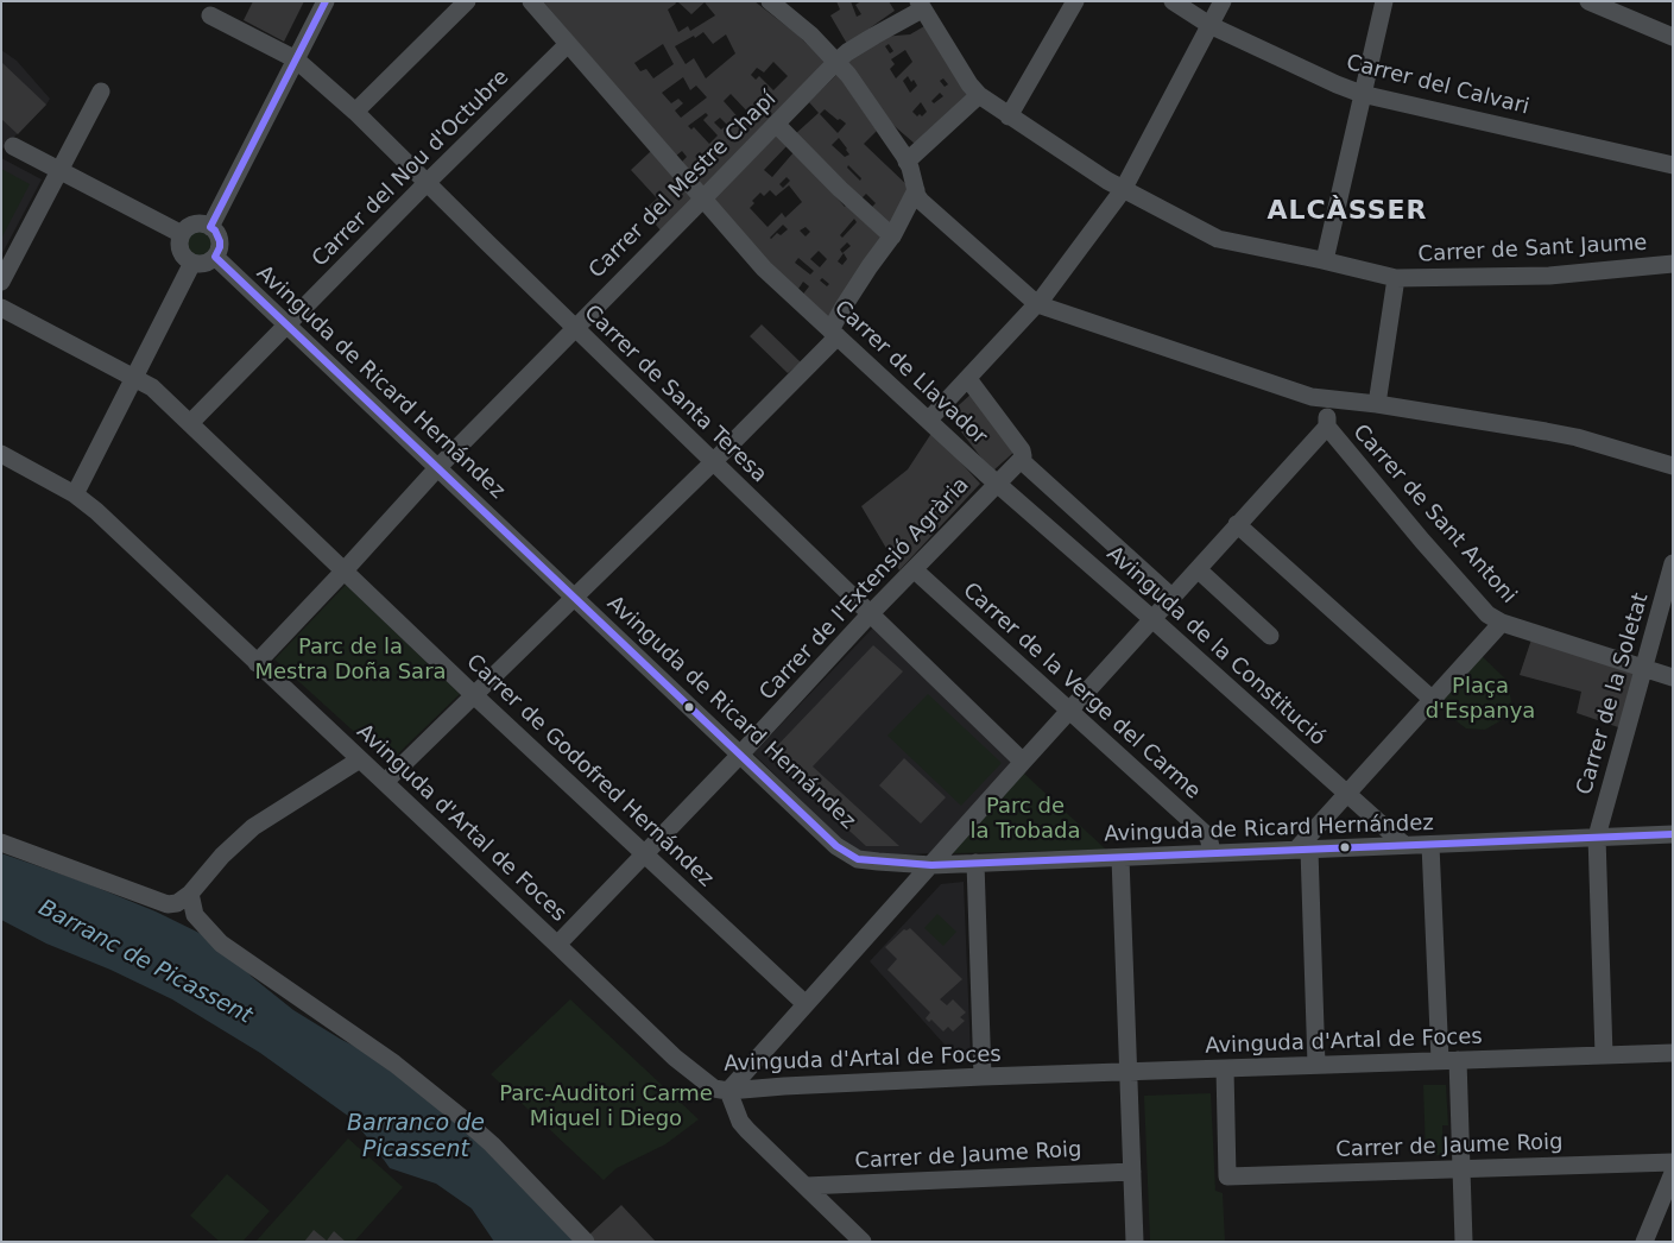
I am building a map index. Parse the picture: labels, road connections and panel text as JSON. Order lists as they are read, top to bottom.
{
  "streets": {
    "street": [
      "Carrer del Calvari",
      "Carrer del Nou d'Octubre",
      "Carrer del Mestre Chapí",
      "Carrer de Sant Jaume",
      "Carrer de Llavador",
      "Avinguda de Ricard Hernández",
      "Carrer de Santa Teresa",
      "Carrer de Sant Antoni",
      "Carrer de l'Extensió Agrària",
      "Avinguda de la Constitució",
      "Carrer de la Verge del Carme",
      "Carrer de la Soletat",
      "Carrer de Godofred Hernández",
      "Avinguda d'Artal de Foces",
      "Carrer de Jaume Roig"
    ]
  },
  "crossings": [
    ["Carrer del Nou d'Octubre", "Carrer de Llavador"],
    ["Carrer del Nou d'Octubre", "Avinguda de Ricard Hernández"],
    ["Carrer del Nou d'Octubre", "Carrer de Santa Teresa"],
    ["Carrer del Nou d'Octubre", "Carrer de Godofred Hernández"],
    ["Carrer del Mestre Chapí", "Carrer de Sant Jaume"],
    ["Carrer del Mestre Chapí", "Carrer de Llavador"],
    ["Carrer del Mestre Chapí", "Avinguda de Ricard Hernández"],
    ["Carrer del Mestre Chapí", "Carrer de Santa Teresa"],
    ["Carrer del Mestre Chapí", "Carrer de Godofred Hernández"],
    ["Carrer del Mestre Chapí", "Avinguda d'Artal de Foces"],
    ["Carrer de Llavador", "Carrer de l'Extensió Agrària"],
    ["Carrer de Llavador", "Avinguda de la Constitució"],
    ["Avinguda de Ricard Hernández", "Carrer de l'Extensió Agrària"],
    ["Avinguda de Ricard Hernández", "Avinguda de la Constitució"],
    ["Avinguda de Ricard Hernández", "Carrer de la Verge del Carme"],
    ["Avinguda de Ricard Hernández", "Carrer de la Soletat"],
    ["Carrer de Santa Teresa", "Carrer de l'Extensió Agrària"],
    ["Carrer de Sant Antoni", "Carrer de la Soletat"],
    ["Carrer de l'Extensió Agrària", "Avinguda de la Constitució"],
    ["Carrer de l'Extensió Agrària", "Carrer de la Verge del Carme"],
    ["Carrer de l'Extensió Agrària", "Carrer de Godofred Hernández"],
    ["Carrer de l'Extensió Agrària", "Avinguda d'Artal de Foces"],
    ["Carrer de la Soletat", "Avinguda d'Artal de Foces"],
    ["Avinguda d'Artal de Foces", "Carrer de Jaume Roig"]
  ],
  "districts": ["ALCÀSSER"],
  "water": ["Barranc de Picassent", "Barranco de Picassent"],
  "parks": [
    "Parc de la Mestra Doña Sara",
    "Plaça d'Espanya",
    "Parc de la Trobada",
    "Parc-Auditori Carme Miquel i Diego"
  ]
}
